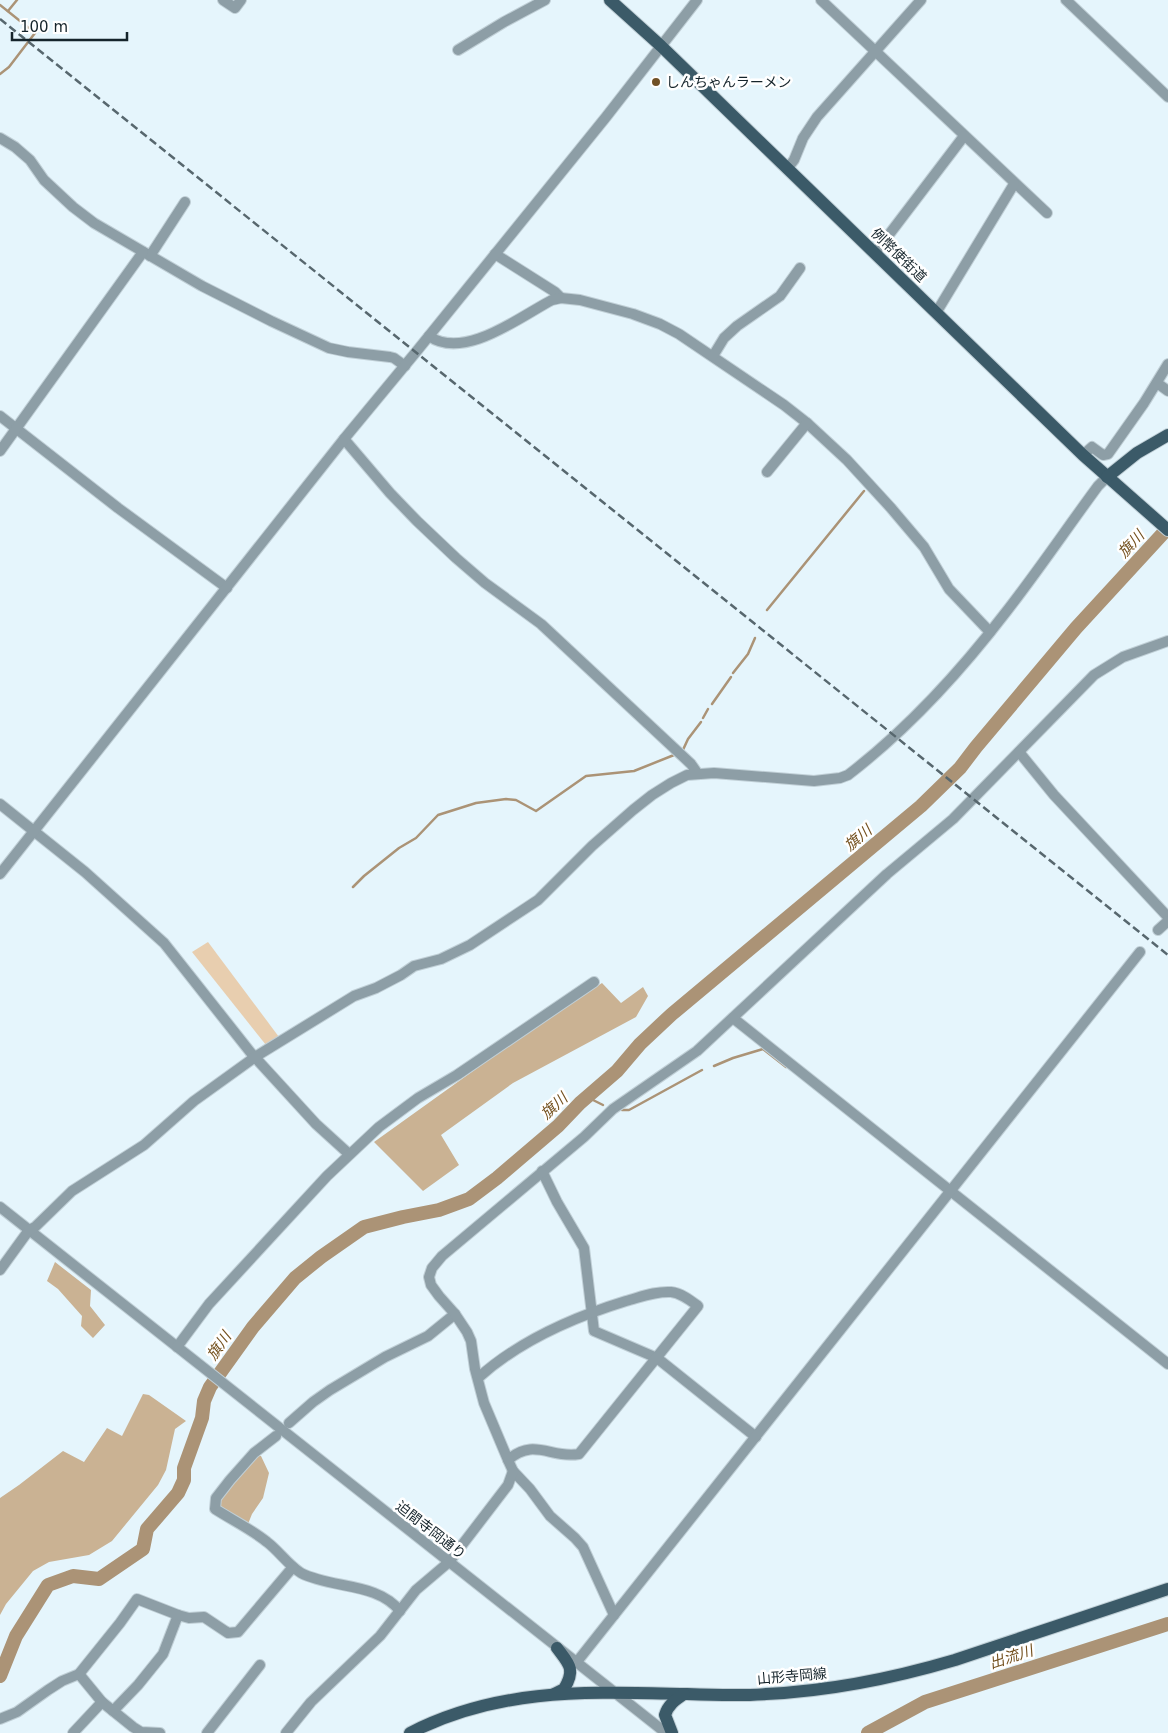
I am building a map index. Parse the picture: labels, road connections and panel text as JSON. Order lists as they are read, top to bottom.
{
  "streets": {
    "main road": ["例幣使街道", "山形寺岡線"],
    "street": ["迫間寺岡通り"]
  },
  "crossings": [
    ["迫間寺岡通り", "山形寺岡線"]
  ],
  "water": ["旗川", "出流川"],
  "places": ["しんちゃんラーメン"],
  "scale_bar": "100 m"
}
